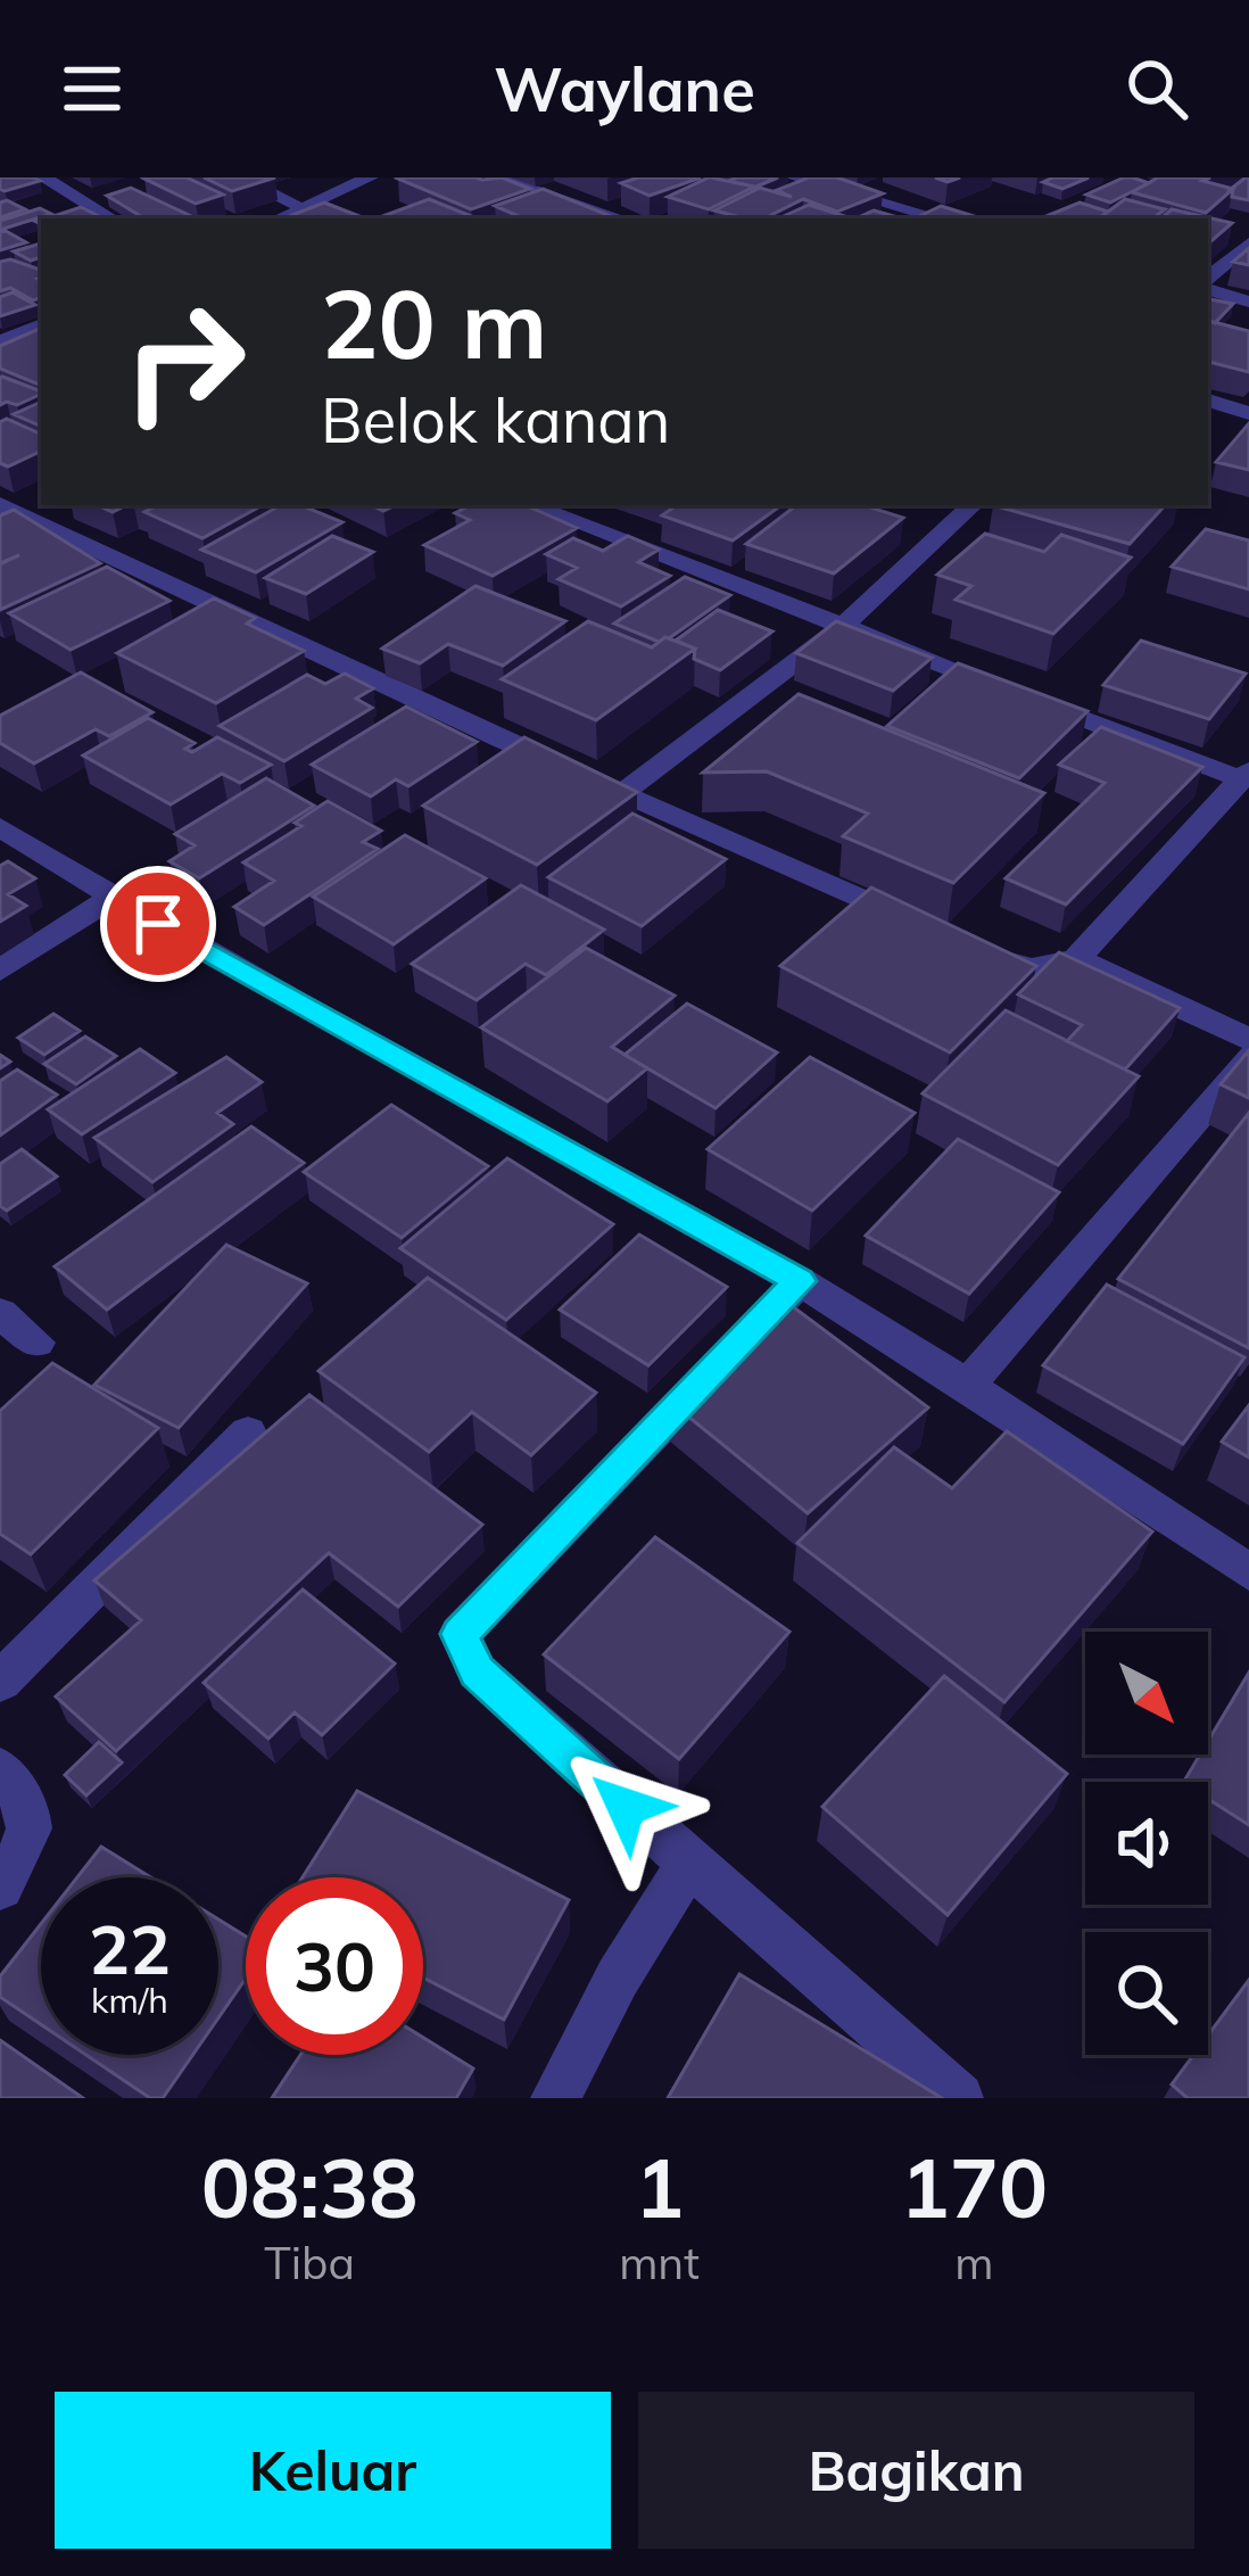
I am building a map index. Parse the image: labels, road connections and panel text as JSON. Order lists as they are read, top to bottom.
{
  "north": "bottom right",
  "page": {
    "header": "Waylane",
    "turn": ["20 m", "Belok kanan"],
    "speed": "22 km/h",
    "limit": "30",
    "eta": [
      "08:38",
      "Tiba",
      "1",
      "mnt",
      "170",
      "m"
    ],
    "buttons": ["Keluar", "Bagikan"]
  }
}
